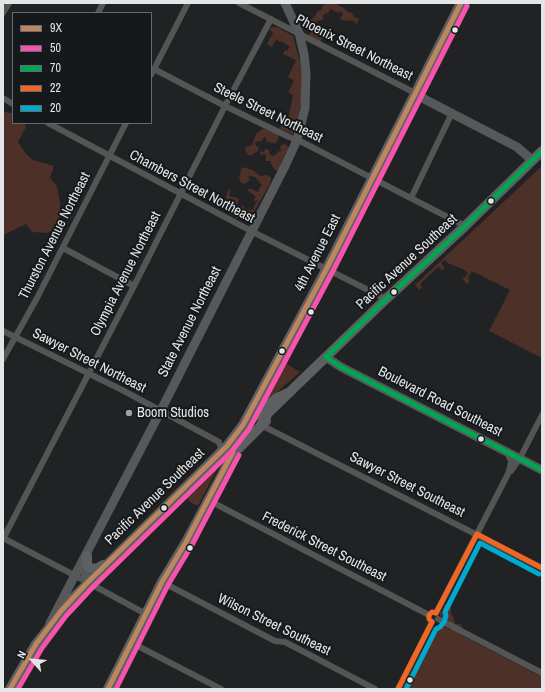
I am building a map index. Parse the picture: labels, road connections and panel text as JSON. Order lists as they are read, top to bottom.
{
  "streets": {
    "main road": ["4th Avenue East", "Pacific Avenue Southeast", "State Avenue Northeast"],
    "street": [
      "Phoenix Street Northeast",
      "Steele Street Northeast",
      "Chambers Street Northeast",
      "Thurston Avenue Northeast",
      "Olympia Avenue Northeast",
      "Sawyer Street Northeast",
      "Boulevard Road Southeast",
      "Sawyer Street Southeast",
      "Frederick Street Southeast",
      "Wilson Street Southeast"
    ]
  },
  "crossings": [
    ["Phoenix Street Northeast", "4th Avenue East"],
    ["Phoenix Street Northeast", "Olympia Avenue Northeast"],
    ["Phoenix Street Northeast", "State Avenue Northeast"],
    ["Steele Street Northeast", "4th Avenue East"],
    ["Steele Street Northeast", "Pacific Avenue Southeast"],
    ["Steele Street Northeast", "Olympia Avenue Northeast"],
    ["Steele Street Northeast", "State Avenue Northeast"],
    ["Chambers Street Northeast", "Thurston Avenue Northeast"],
    ["Chambers Street Northeast", "4th Avenue East"],
    ["Chambers Street Northeast", "Pacific Avenue Southeast"],
    ["Chambers Street Northeast", "Olympia Avenue Northeast"],
    ["Chambers Street Northeast", "State Avenue Northeast"],
    ["Thurston Avenue Northeast", "Sawyer Street Northeast"],
    ["4th Avenue East", "Pacific Avenue Southeast"],
    ["Pacific Avenue Southeast", "State Avenue Northeast"],
    ["Pacific Avenue Southeast", "Sawyer Street Northeast"],
    ["Pacific Avenue Southeast", "Boulevard Road Southeast"],
    ["Pacific Avenue Southeast", "Sawyer Street Southeast"],
    ["Olympia Avenue Northeast", "Sawyer Street Northeast"],
    ["State Avenue Northeast", "Sawyer Street Northeast"]
  ],
  "places": ["Boom Studios"],
  "lines": [
    "transit line 9X",
    "transit line 50",
    "transit line 70",
    "transit line 22",
    "transit line 20"
  ],
  "legend": [
    "9X",
    "50",
    "70",
    "22",
    "20"
  ],
  "north": "top left"
}
